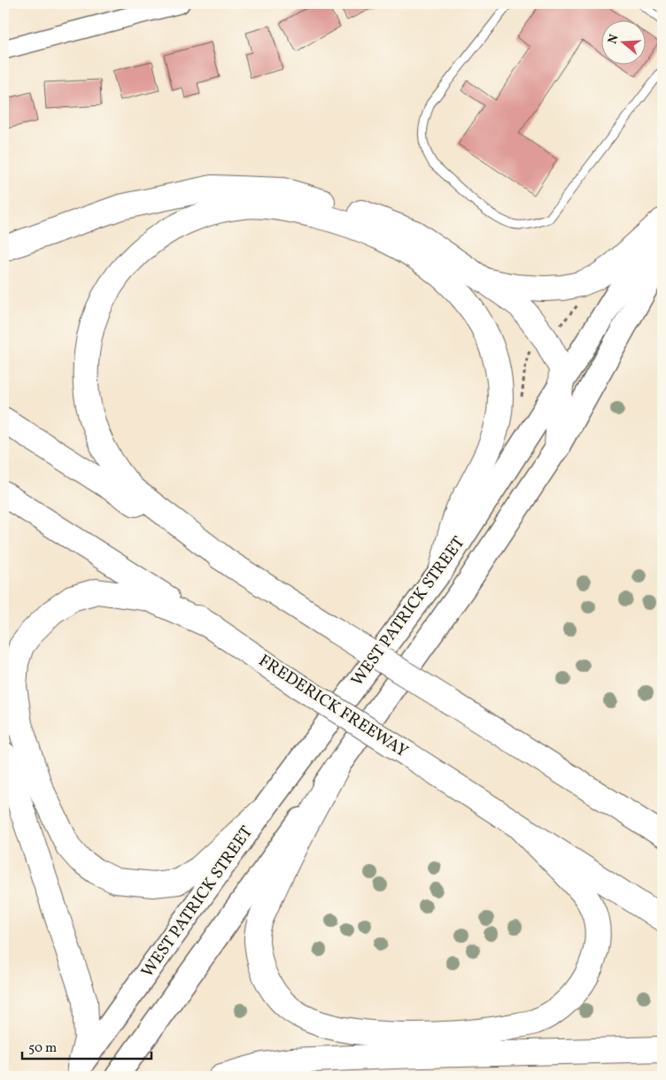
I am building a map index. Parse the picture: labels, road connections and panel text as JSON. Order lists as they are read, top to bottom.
{
  "streets": {
    "highway": ["FREDERICK FREEWAY"],
    "main road": ["WEST PATRICK STREET"]
  },
  "scale_bar": "50 m",
  "north": "left"
}
